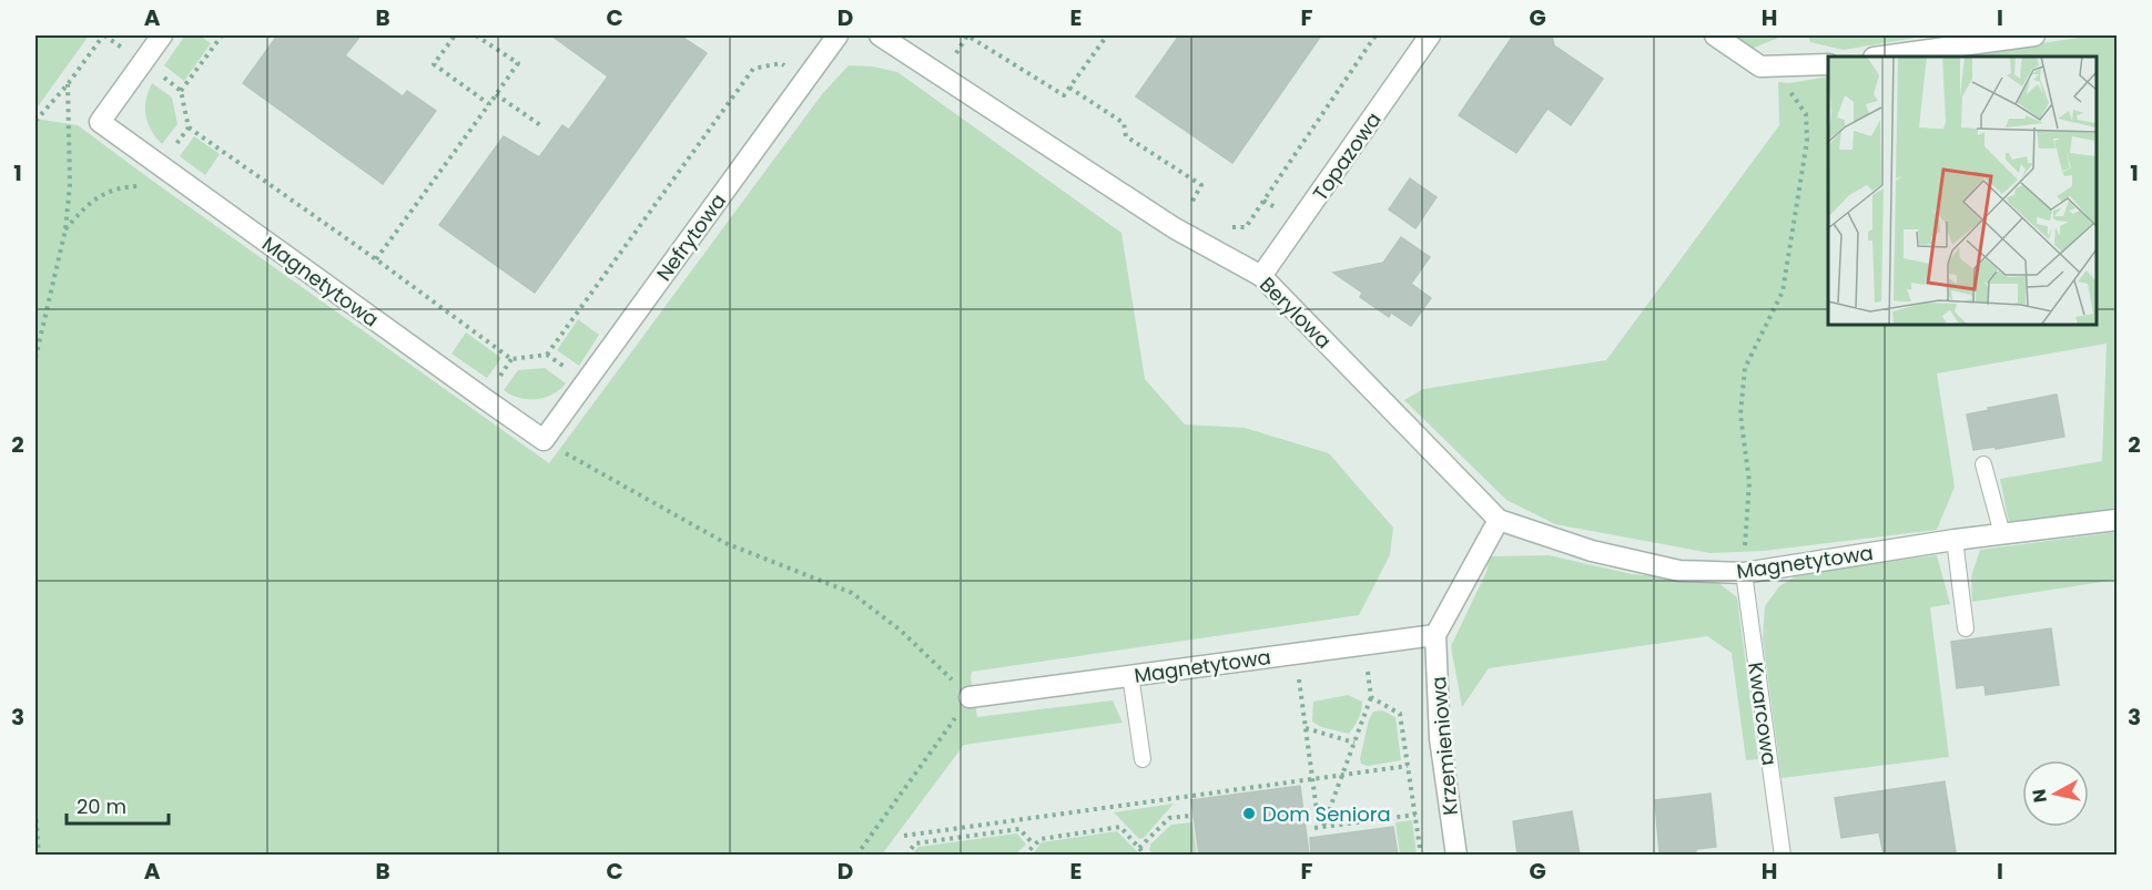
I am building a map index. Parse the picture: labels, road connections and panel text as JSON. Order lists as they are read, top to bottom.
{
  "streets": {
    "street": [
      "Topazowa",
      "Nefrytowa",
      "Magnetytowa",
      "Berylowa",
      "Krzemieniowa"
    ],
    "lane": ["Kwarcowa"]
  },
  "crossings": [
    ["Topazowa", "Berylowa"],
    ["Nefrytowa", "Magnetytowa"],
    ["Magnetytowa", "Berylowa"],
    ["Magnetytowa", "Kwarcowa"],
    ["Magnetytowa", "Krzemieniowa"]
  ],
  "places": ["Dom Seniora"],
  "scale_bar": "20 m",
  "north": "left",
  "grid": {
    "columns": [
      "A",
      "B",
      "C",
      "D",
      "E",
      "F",
      "G",
      "H",
      "I"
    ],
    "rows": ["1", "2", "3"]
  }
}
